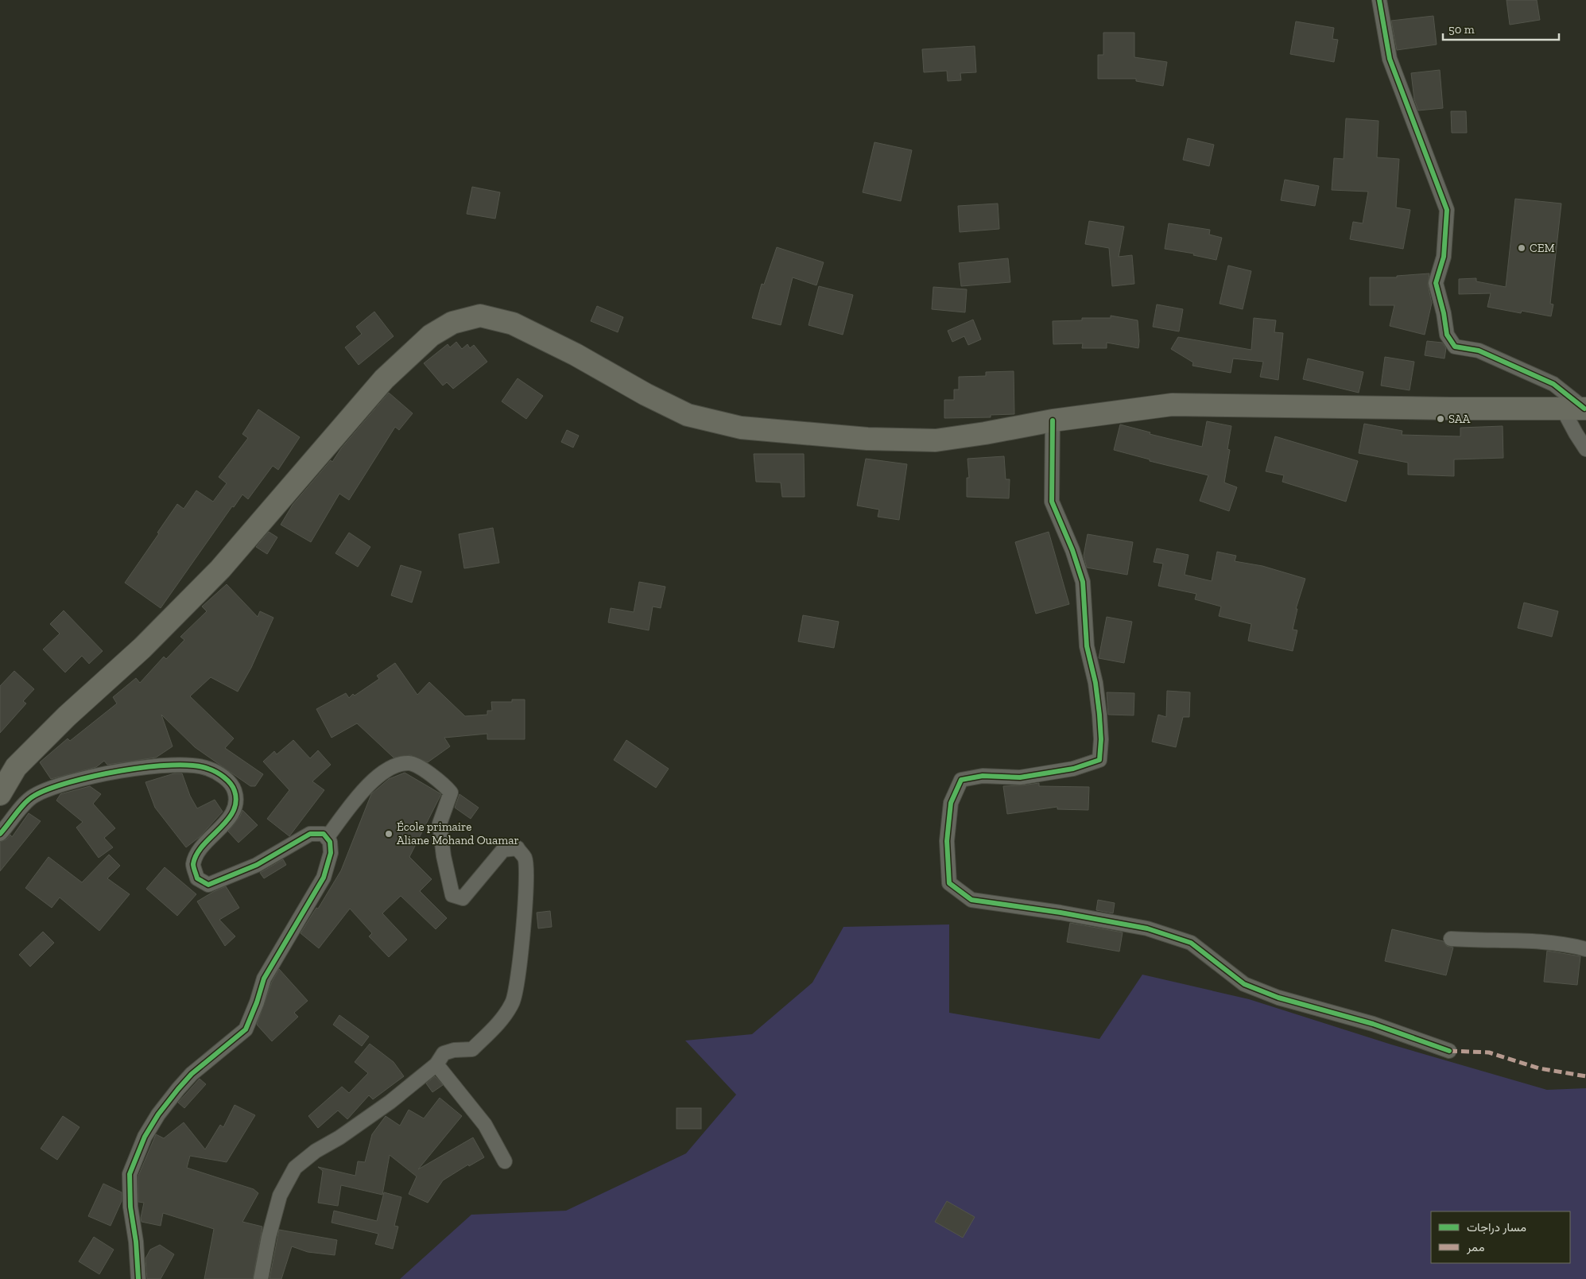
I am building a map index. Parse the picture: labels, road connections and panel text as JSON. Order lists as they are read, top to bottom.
{
  "places": ["CEM", "SAA", "École primaire Aliane Mohand Ouamar"],
  "legend": ["مسار دراجات", "ممر"],
  "scale_bar": "50 m"
}
